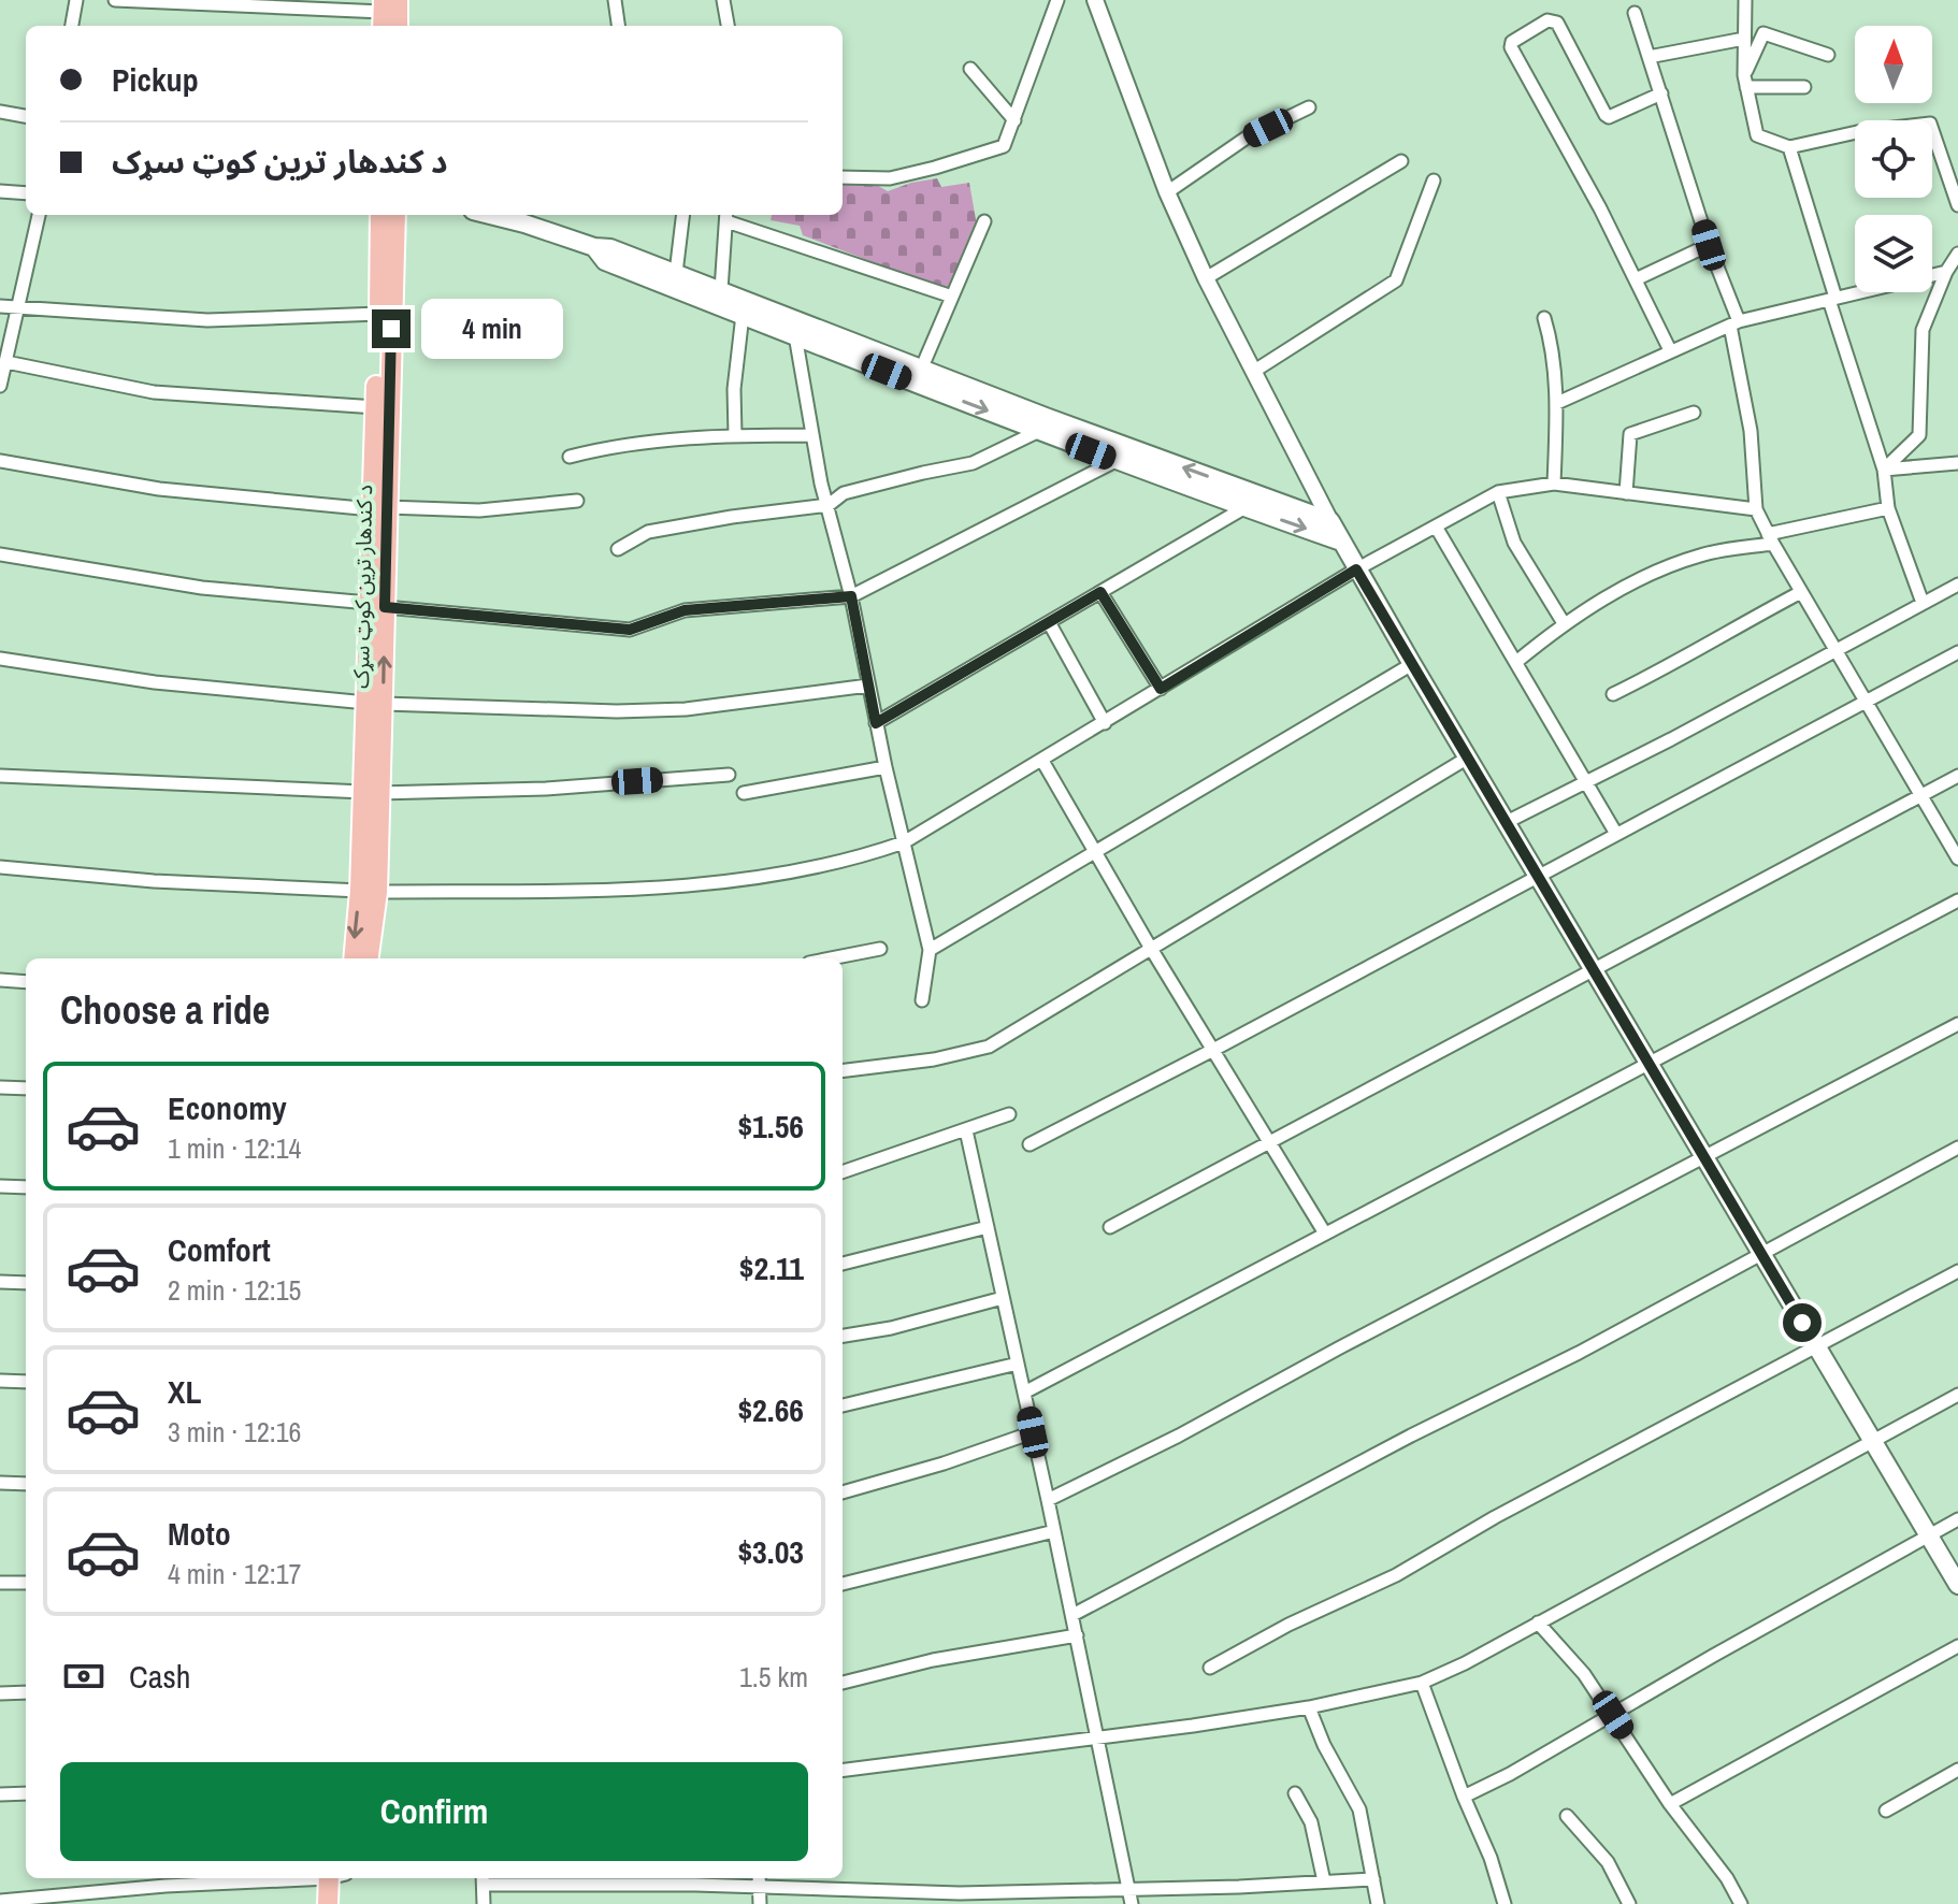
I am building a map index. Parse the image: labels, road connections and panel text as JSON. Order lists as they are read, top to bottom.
{
  "streets": {
    "main road": ["د کندهار ترين کوټ سړک"]
  },
  "north": "top",
  "page": {
    "banner": ["Pickup", "د کندهار ترين کوټ سړک"],
    "bubble": "4 min",
    "heading": "Choose a ride",
    "list": [
      {
        "name": "Economy",
        "note": "1 min · 12:14",
        "value": "$1.56"
      },
      {
        "name": "Comfort",
        "note": "2 min · 12:15",
        "value": "$2.11"
      },
      {
        "name": "XL",
        "note": "3 min · 12:16",
        "value": "$2.66"
      },
      {
        "name": "Moto",
        "note": "4 min · 12:17",
        "value": "$3.03"
      }
    ],
    "pay": ["Cash", "1.5 km"],
    "buttons": "Confirm"
  }
}
